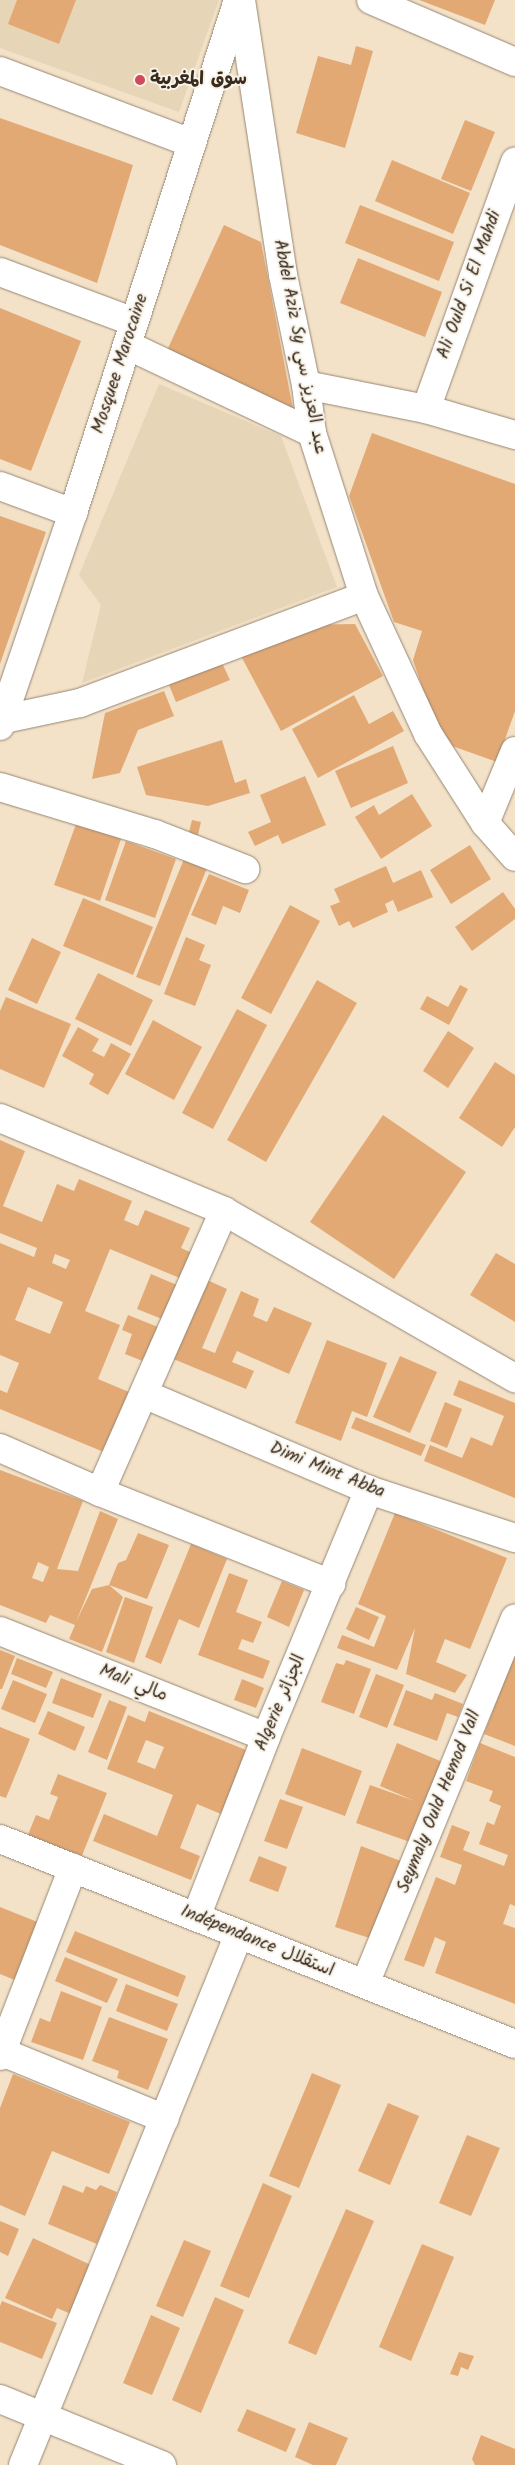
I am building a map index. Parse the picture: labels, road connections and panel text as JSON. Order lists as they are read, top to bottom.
{
  "streets": {
    "street": [
      "Ali Ould Si El Mahdi",
      "Abdel Aziz Sy عبد العزيز سي",
      "Mosquee Marocaine",
      "Dimi Mint Abba",
      "Mali مالي",
      "Algerie الجزائر",
      "Seymaly Ould Hemod Vall",
      "Indépendance استقلال"
    ]
  },
  "crossings": [
    ["Abdel Aziz Sy عبد العزيز سي", "Mosquee Marocaine"],
    ["Dimi Mint Abba", "Algerie الجزائر"],
    ["Mali مالي", "Algerie الجزائر"],
    ["Algerie الجزائر", "Indépendance استقلال"],
    ["Seymaly Ould Hemod Vall", "Indépendance استقلال"]
  ],
  "places": ["سوق المغربية"]
}
